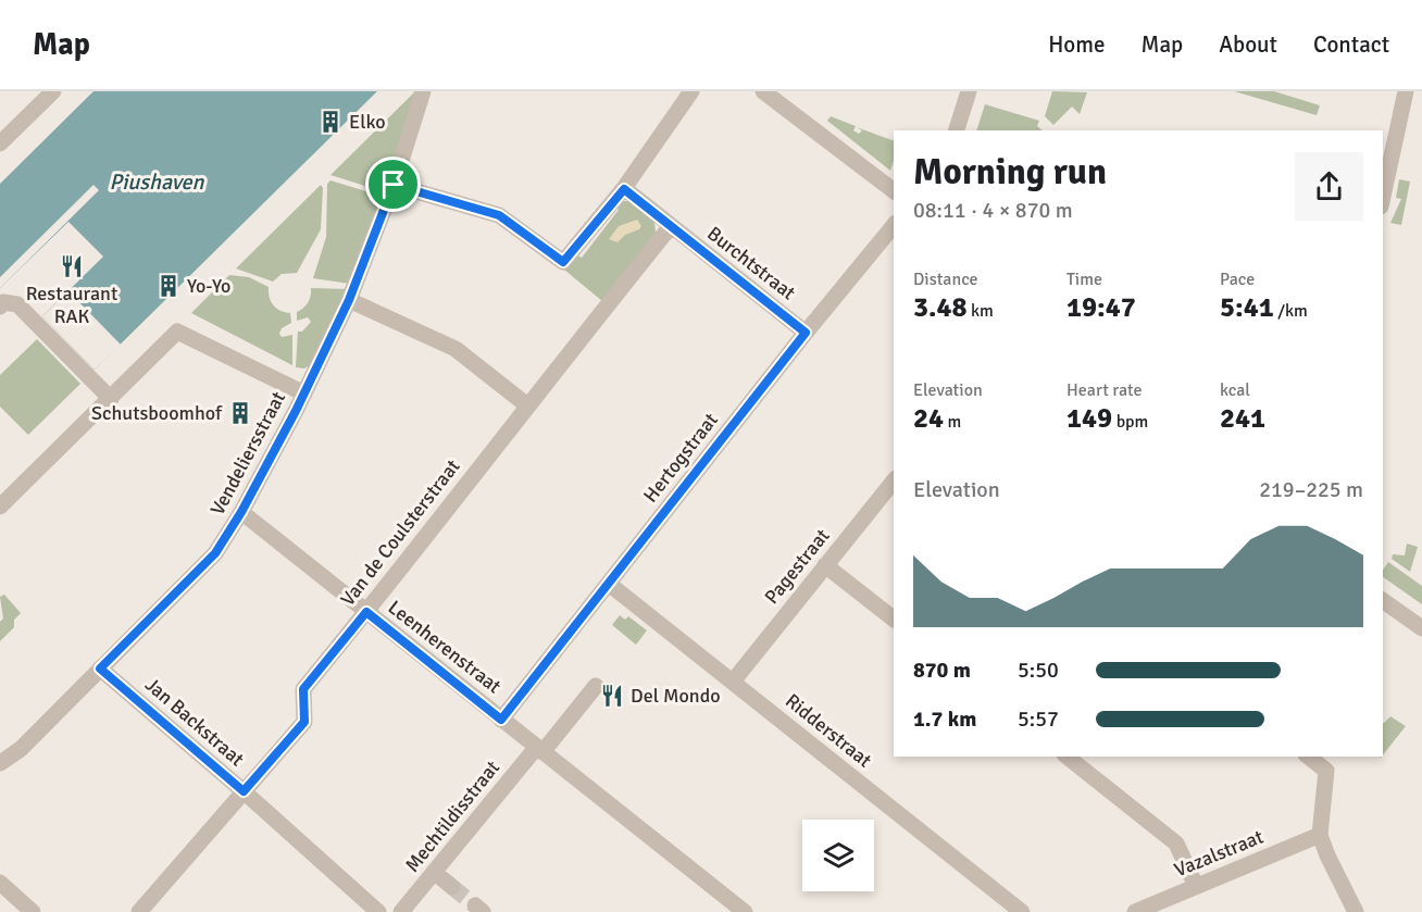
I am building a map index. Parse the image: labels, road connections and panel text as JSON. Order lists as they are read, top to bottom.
{
  "streets": {
    "street": [
      "Burchtstraat",
      "Vendeliersstraat",
      "Hertogstraat",
      "Van de Coulsterstraat",
      "Pagestraat",
      "Leenherenstraat",
      "Jan Backstraat",
      "Ridderstraat",
      "Mechtildisstraat",
      "Vazalstraat"
    ]
  },
  "crossings": [
    ["Burchtstraat", "Hertogstraat"],
    ["Burchtstraat", "Van de Coulsterstraat"],
    ["Vendeliersstraat", "Leenherenstraat"],
    ["Vendeliersstraat", "Jan Backstraat"],
    ["Hertogstraat", "Leenherenstraat"],
    ["Hertogstraat", "Ridderstraat"],
    ["Van de Coulsterstraat", "Leenherenstraat"],
    ["Van de Coulsterstraat", "Jan Backstraat"],
    ["Pagestraat", "Ridderstraat"],
    ["Leenherenstraat", "Mechtildisstraat"]
  ],
  "water": ["Piushaven"],
  "places": {
    "building": ["Elko", "Yo-Yo", "Schutsboomhof"],
    "restaurant": ["Restaurant RAK", "Del Mondo"]
  },
  "page": {
    "header": "Map",
    "nav": [
      "Home",
      "Map",
      "About",
      "Contact"
    ],
    "heading": ["Morning run", "08:11 · 4 × 870 m"],
    "stats": [
      ["Distance", "3.48 km"],
      ["Time", "19:47"],
      ["Pace", "5:41 /km"],
      ["Elevation", "24 m"],
      ["Heart rate", "149 bpm"],
      ["kcal", "241"]
    ],
    "chart": ["Elevation", "219–225 m"],
    "list": [
      {
        "name": "870 m",
        "note": "5:50"
      },
      {
        "name": "1.7 km",
        "note": "5:57"
      }
    ]
  }
}
